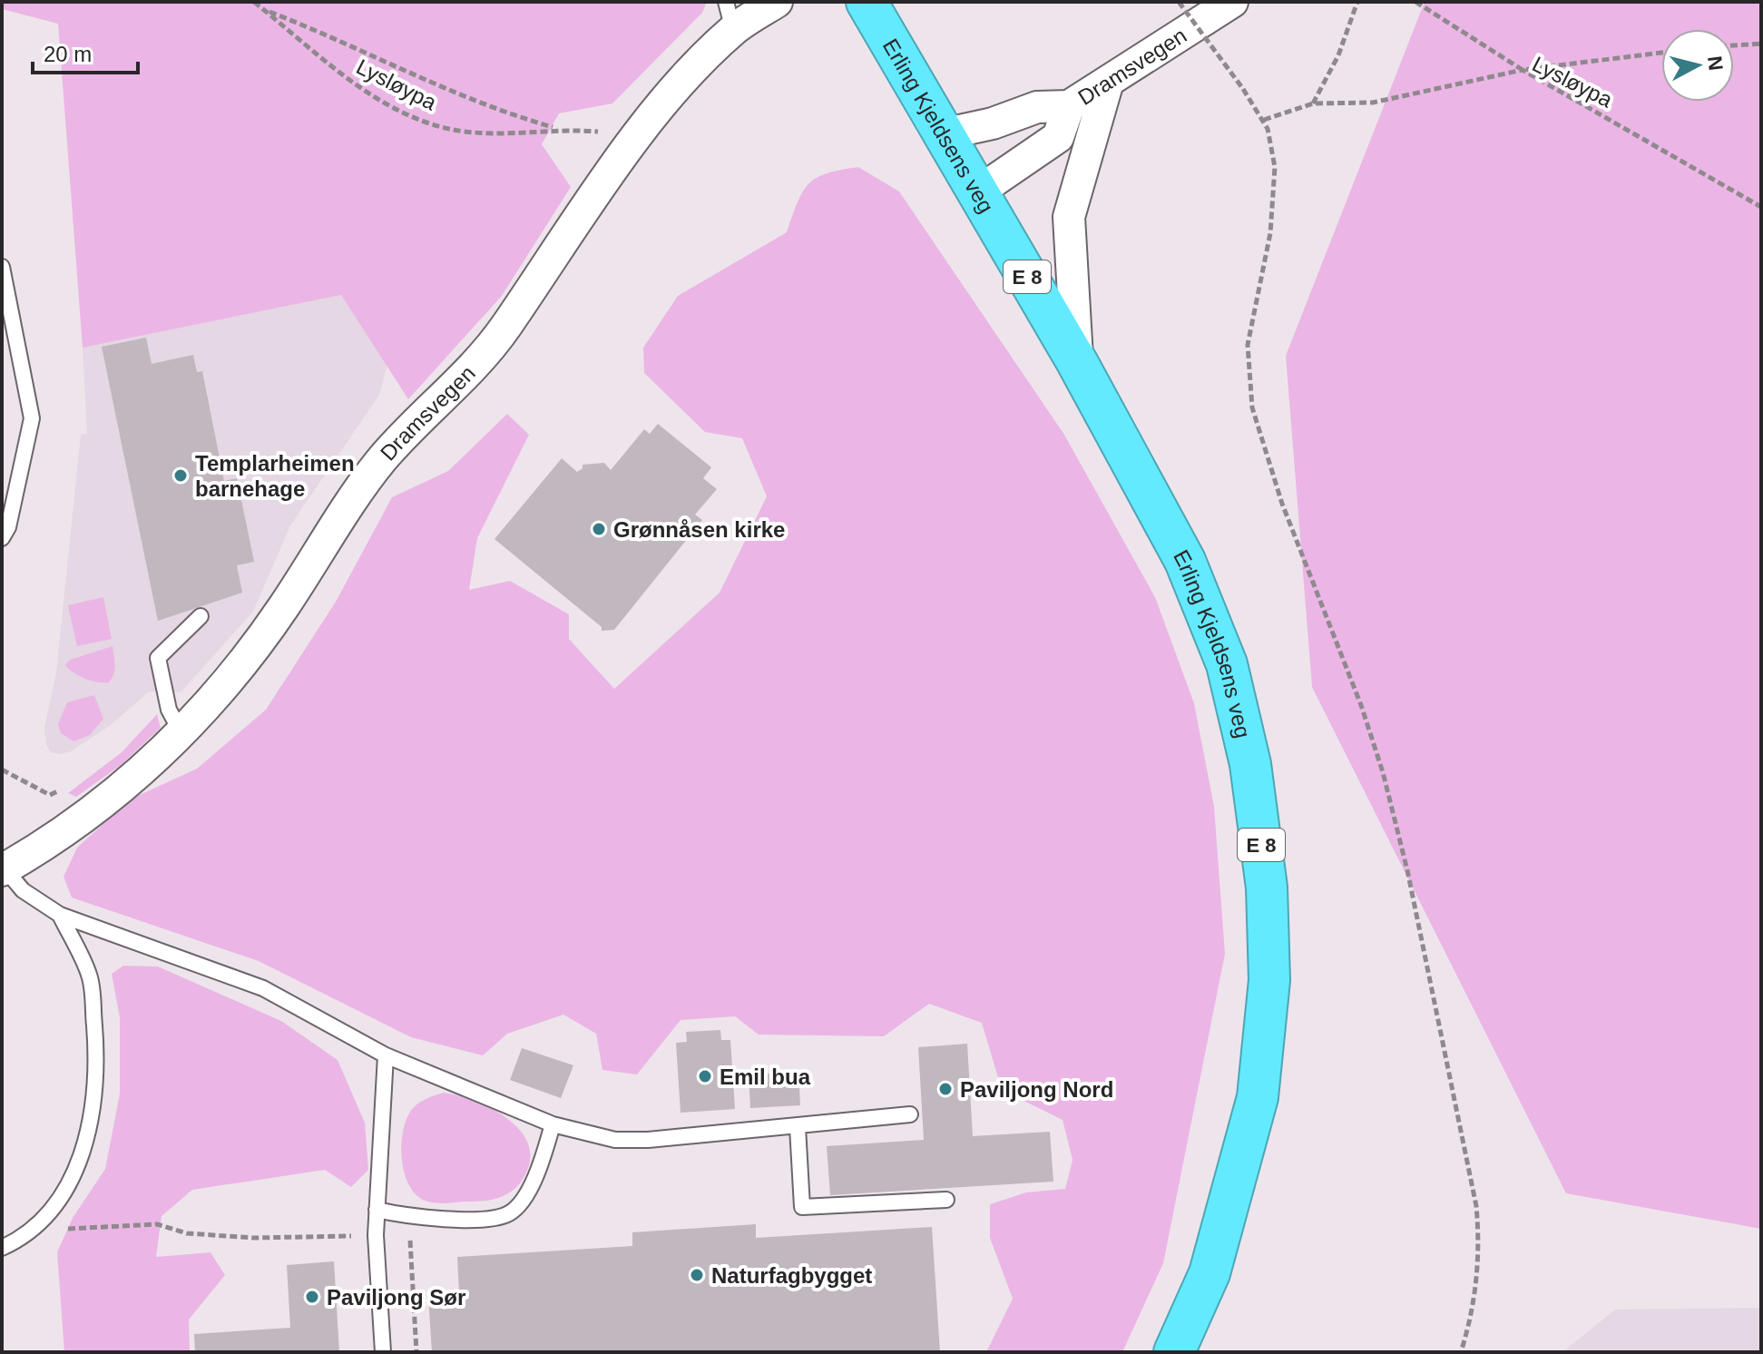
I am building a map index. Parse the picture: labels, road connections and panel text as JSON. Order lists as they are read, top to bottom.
{
  "streets": {
    "highway": ["Erling Kjeldsens veg", "E 8"],
    "street": ["Dramsvegen"],
    "path": ["Lysløypa"]
  },
  "crossings": [
    ["Dramsvegen", "Lysløypa"],
    ["Dramsvegen", "Erling Kjeldsens veg"]
  ],
  "places": [
    "Templarheimen barnehage",
    "Grønnåsen kirke",
    "Emil bua",
    "Paviljong Nord",
    "Naturfagbygget",
    "Paviljong Sør"
  ],
  "scale_bar": "20 m",
  "north": "right"
}
